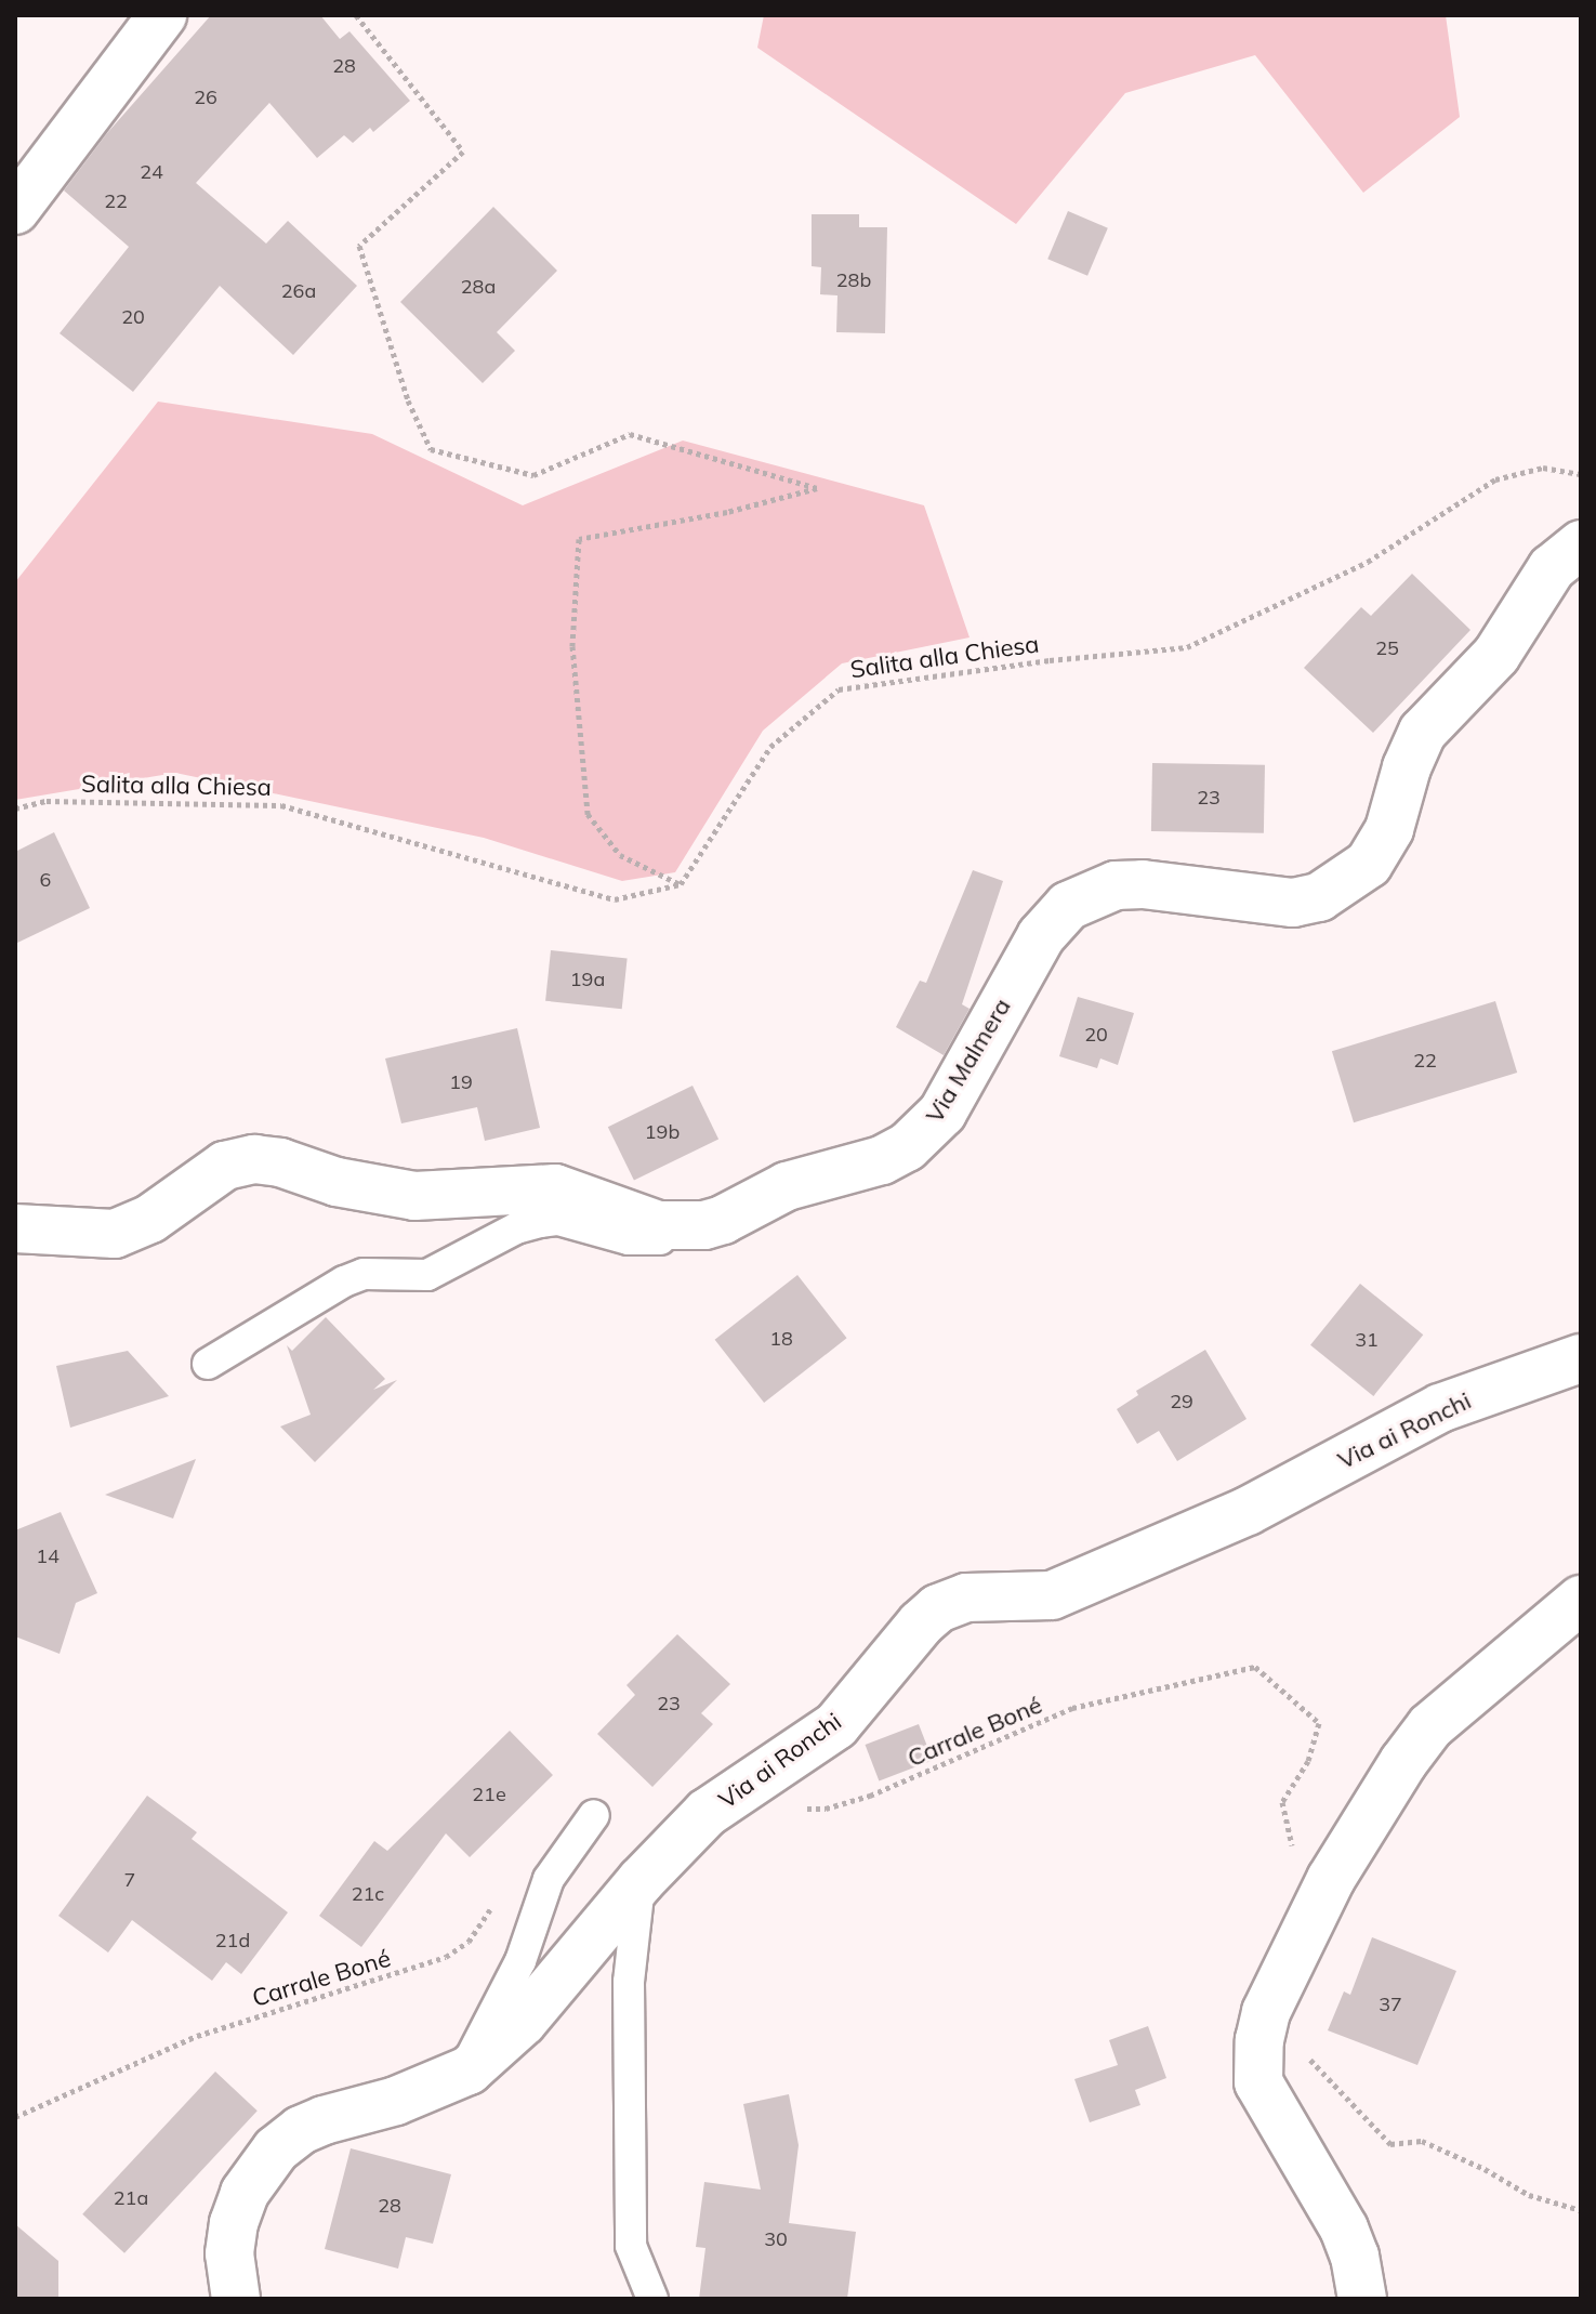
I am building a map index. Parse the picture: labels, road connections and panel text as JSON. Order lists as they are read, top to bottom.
{
  "streets": {
    "street": ["Via Malmera", "Via ai Ronchi"],
    "path": ["Salita alla Chiesa", "Carrale Boné"]
  },
  "house_numbers": [
    "28",
    "26",
    "24",
    "22",
    "28b",
    "28a",
    "26a",
    "20",
    "25",
    "23",
    "6",
    "19a",
    "20",
    "22",
    "19",
    "19b",
    "18",
    "31",
    "29",
    "14",
    "23",
    "21e",
    "7",
    "21c",
    "21d",
    "37",
    "21a",
    "28",
    "30"
  ]
}
